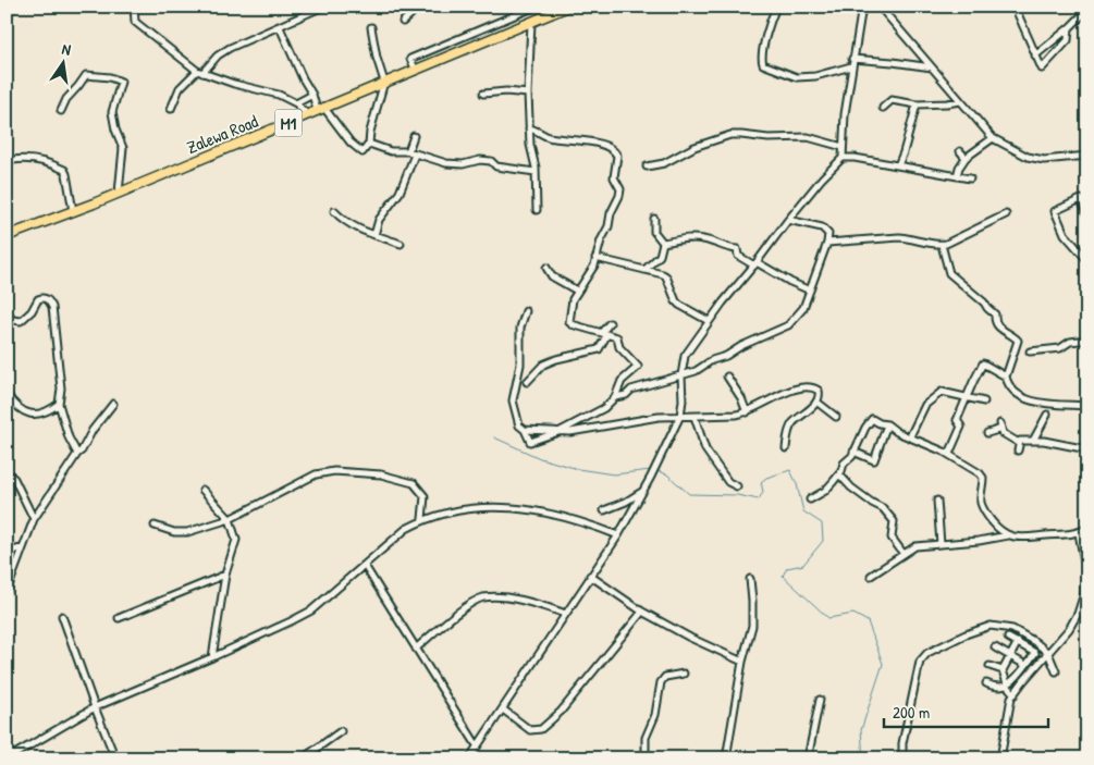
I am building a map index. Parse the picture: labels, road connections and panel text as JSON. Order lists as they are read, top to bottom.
{
  "streets": {
    "highway": ["M1", "Zalewa Road"]
  },
  "scale_bar": "200 m",
  "north": "top"
}
